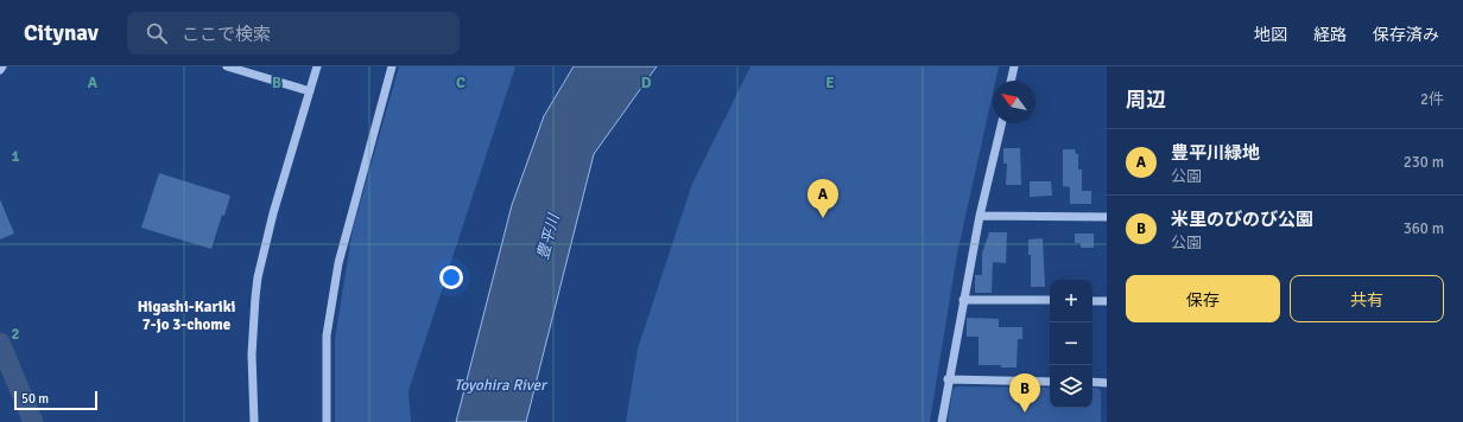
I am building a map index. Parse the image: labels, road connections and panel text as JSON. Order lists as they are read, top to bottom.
{
  "districts": ["Higashi-Kariki 7-jo 3-chome"],
  "water": ["豊平川", "Toyohira River"],
  "scale_bar": "50 m",
  "north": "top left",
  "page": {
    "header": "Citynav",
    "search": "ここで検索",
    "nav": ["地図", "経路", "保存済み"],
    "heading": ["周辺", "2件"],
    "list": [
      {
        "mark": "A",
        "name": "豊平川緑地",
        "note": "公園",
        "value": "230 m"
      },
      {
        "mark": "B",
        "name": "米里のびのび公園",
        "note": "公園",
        "value": "360 m"
      }
    ],
    "pins": ["A", "B"],
    "buttons": ["保存", "共有"],
    "map_buttons": ["+", "−"],
    "scale": "50 m"
  },
  "grid": {
    "columns": [
      "A",
      "B",
      "C",
      "D",
      "E"
    ],
    "rows": ["1", "2"]
  }
}
